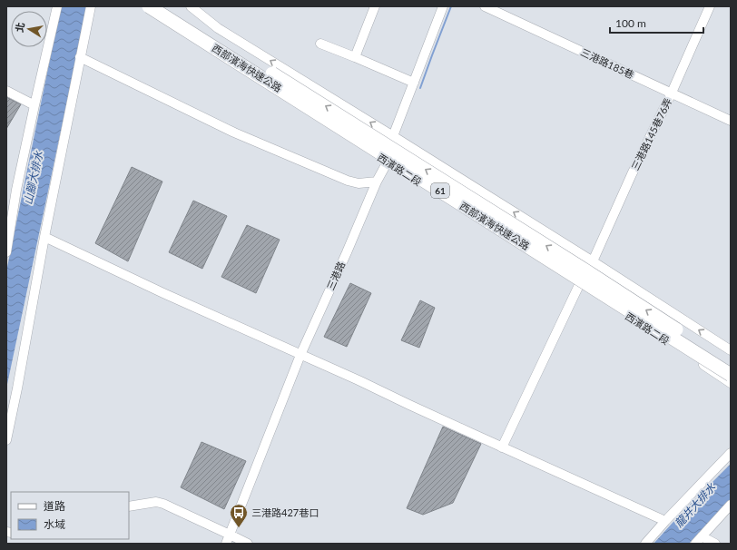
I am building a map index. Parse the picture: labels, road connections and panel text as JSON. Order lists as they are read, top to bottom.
{
  "streets": {
    "highway": ["西部濱海快速公路", "61"],
    "street": [
      "三港路185巷",
      "三港路145巷76弄",
      "西濱路二段",
      "三港路"
    ]
  },
  "crossings": [
    ["三港路185巷", "三港路145巷76弄"],
    ["三港路145巷76弄", "西濱路二段"],
    ["西濱路二段", "三港路"]
  ],
  "water": ["山腳大排水", "龍井大排水"],
  "places": {
    "bus stop": ["三港路427巷口"]
  },
  "legend": ["道路", "水域"],
  "scale_bar": "100 m",
  "north": "left"
}
